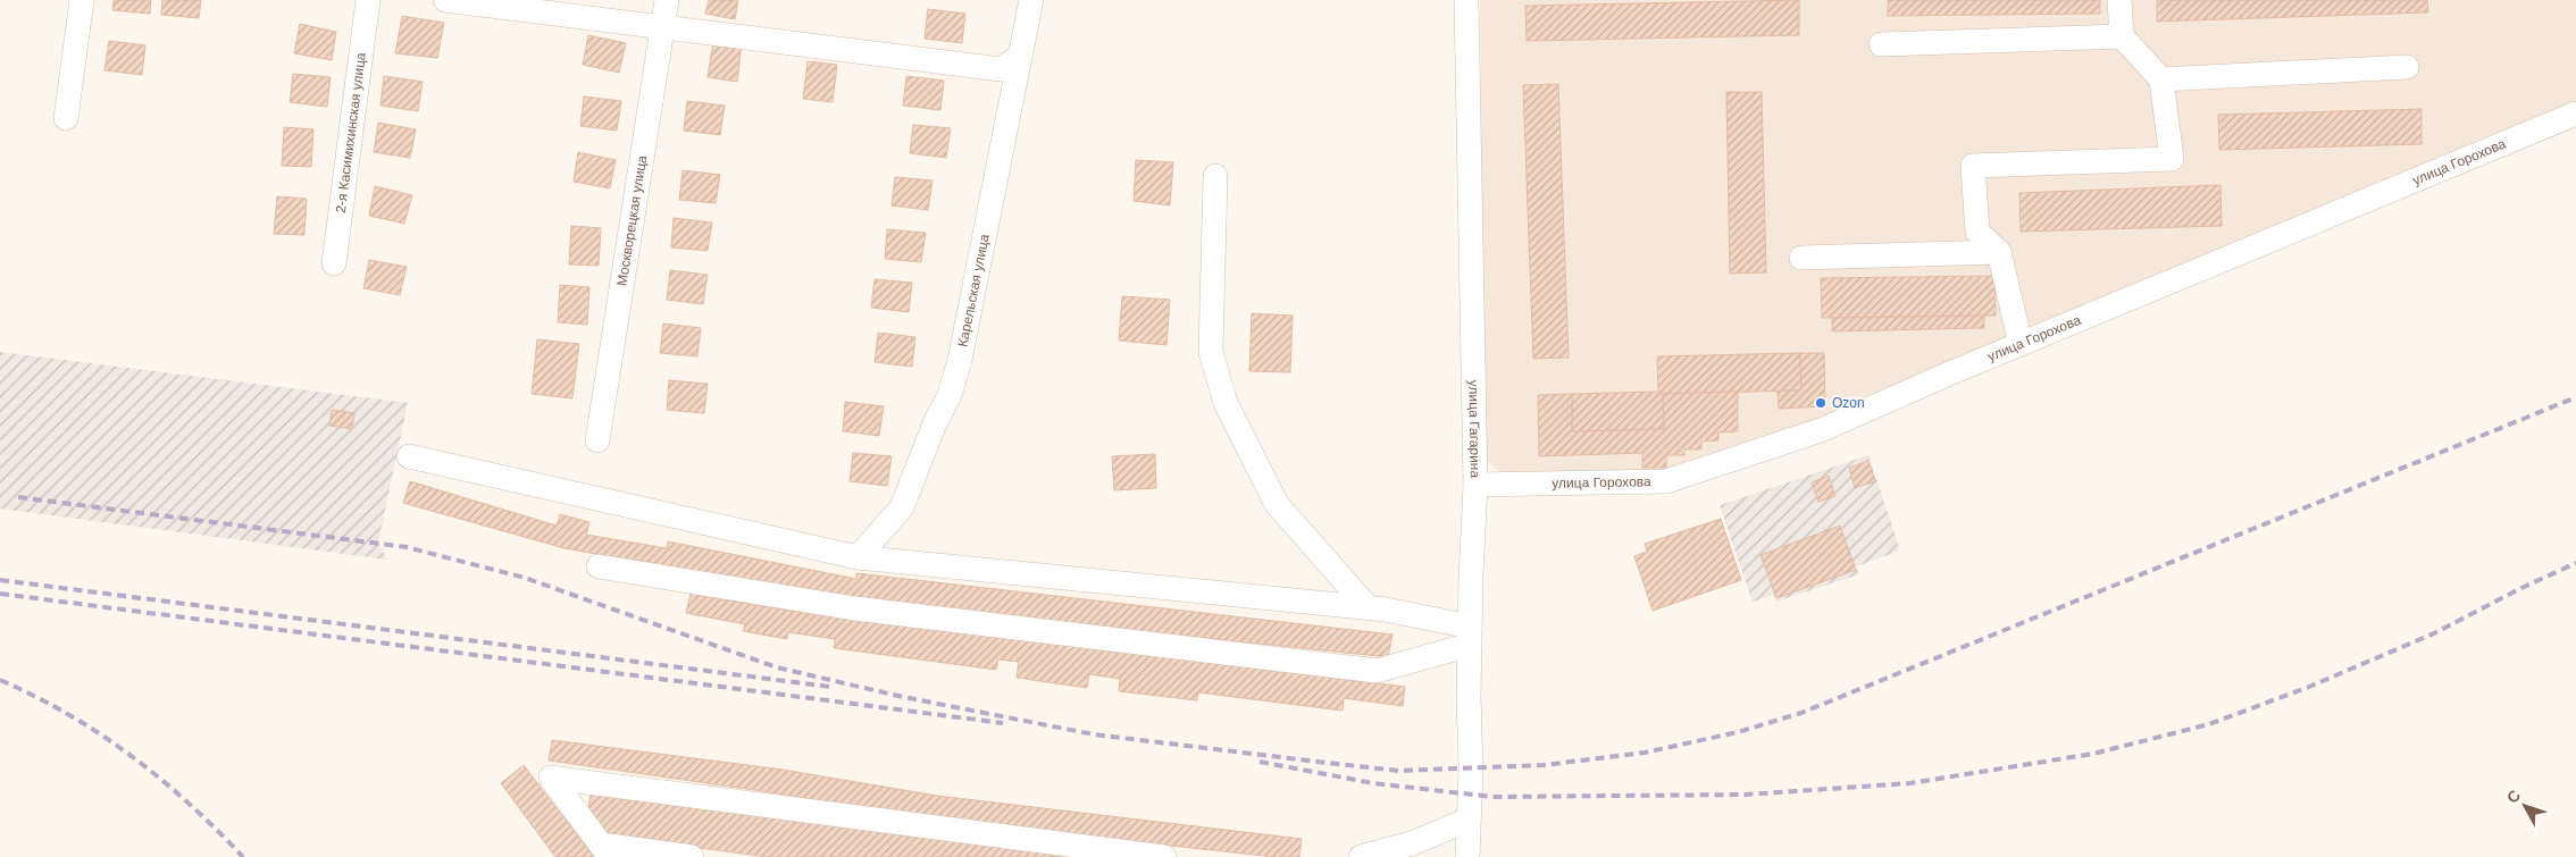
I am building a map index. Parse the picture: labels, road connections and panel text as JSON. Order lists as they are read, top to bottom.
{
  "streets": {
    "street": [
      "2-я Касимихинская улица",
      "улица Горохова",
      "Москворецкая улица",
      "Карельская улица",
      "улица Гагарина"
    ]
  },
  "crossings": [
    ["улица Горохова", "улица Гагарина"]
  ],
  "places": ["Ozon"],
  "north": "top left"
}
